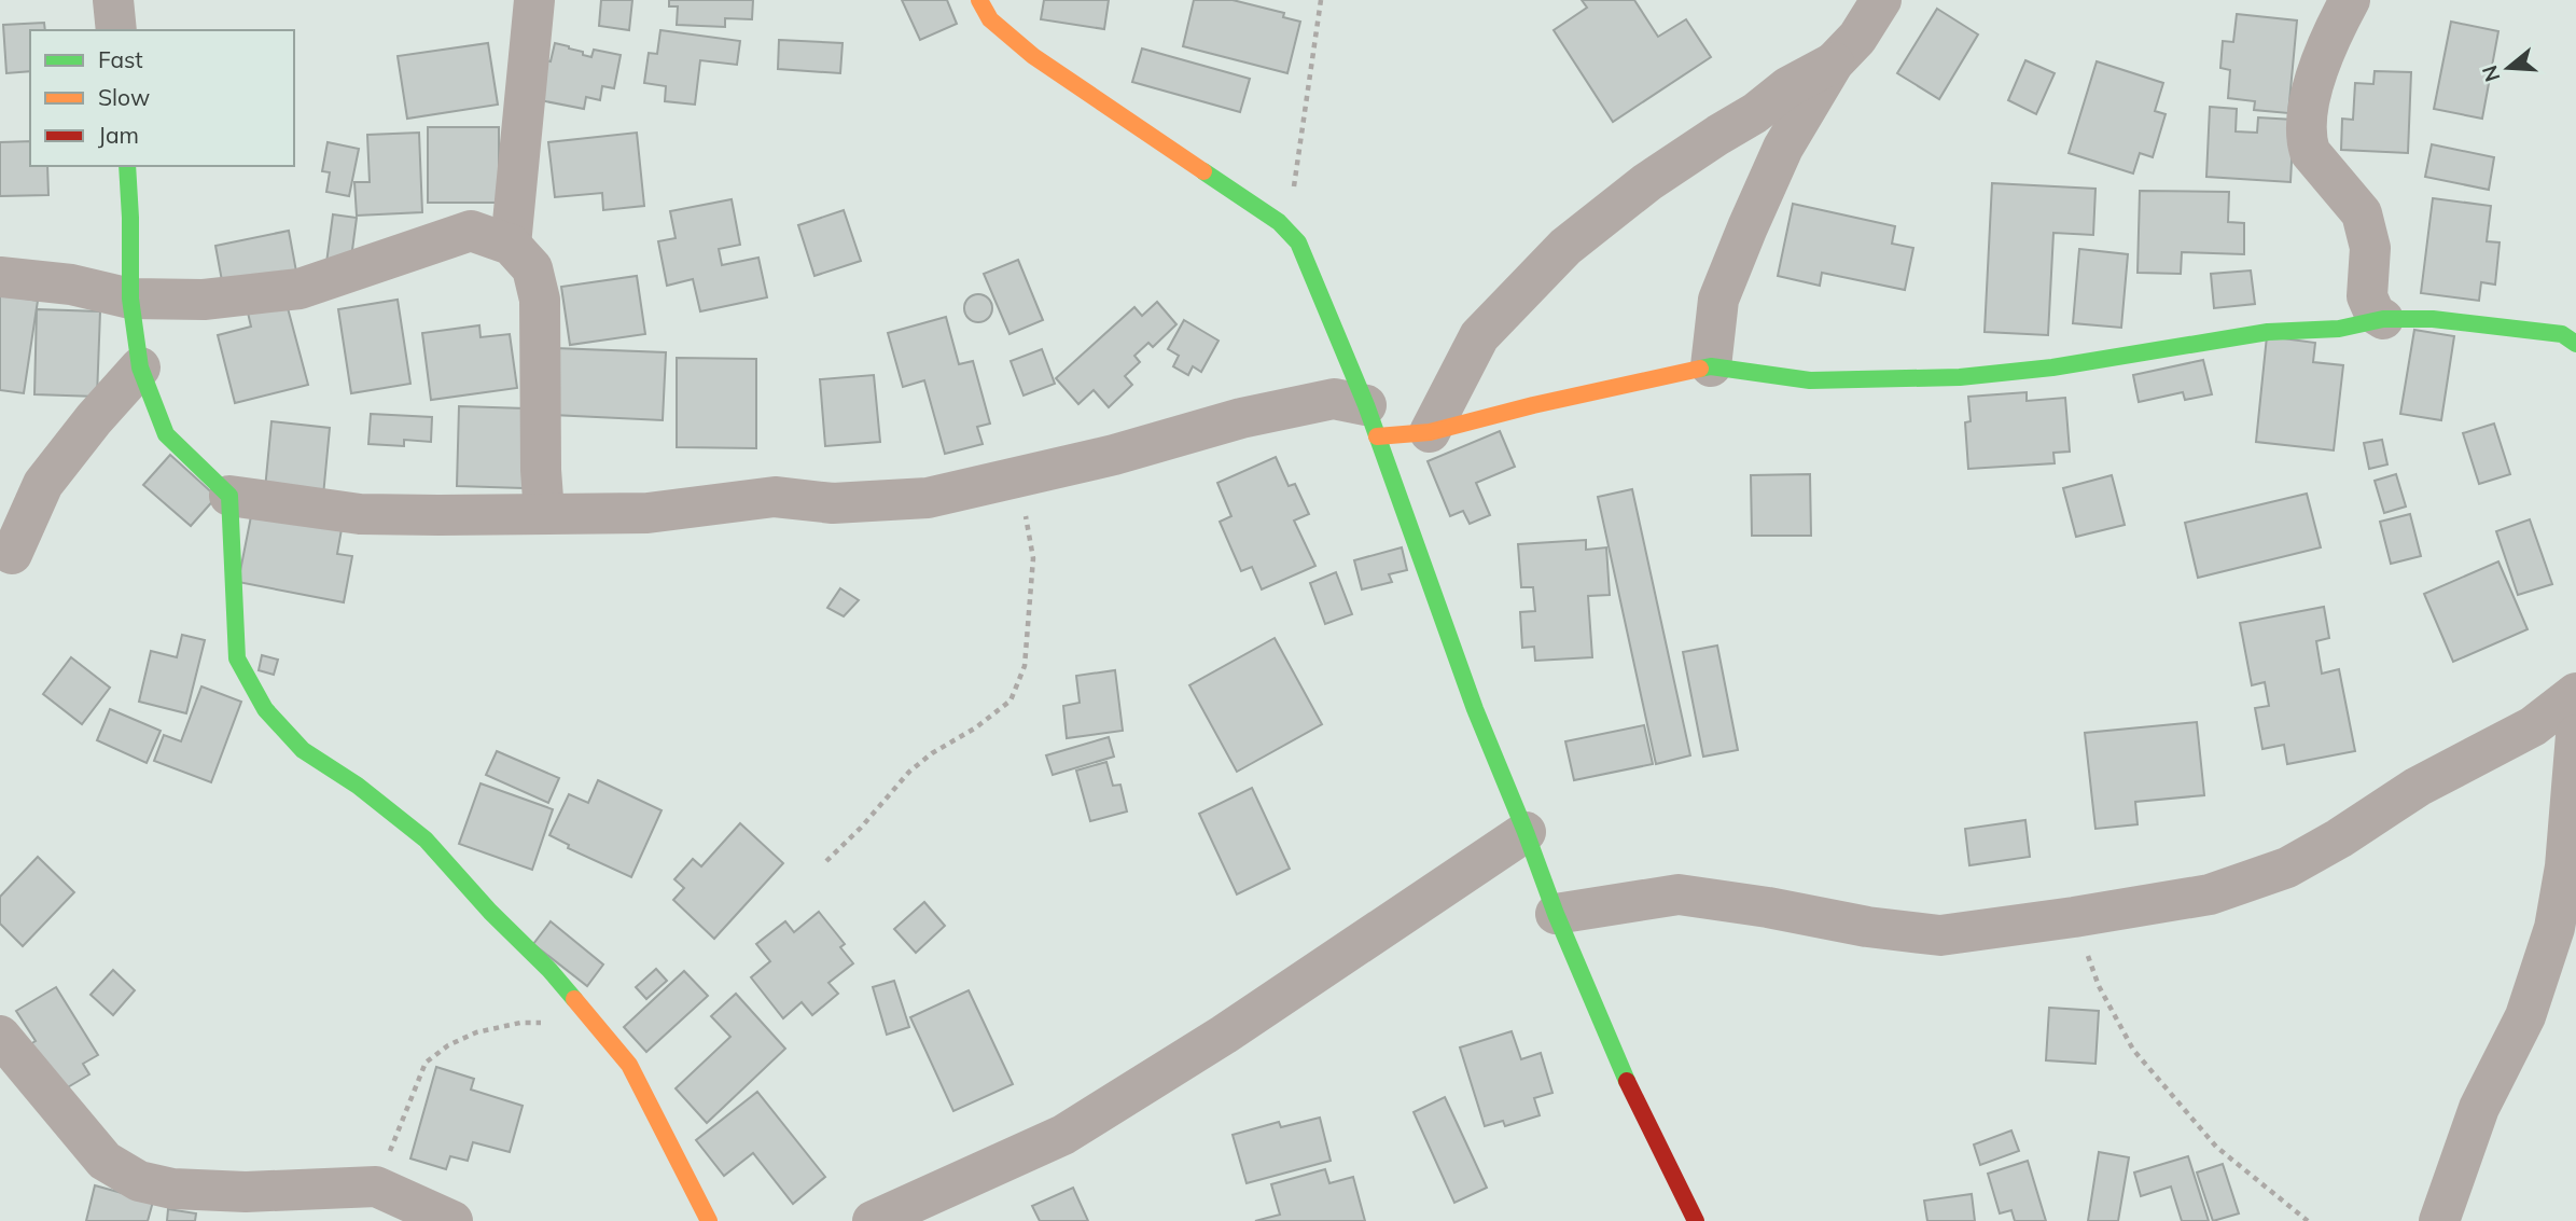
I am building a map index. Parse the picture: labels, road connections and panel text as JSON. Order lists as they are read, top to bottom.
{
  "legend": ["Fast", "Slow", "Jam"],
  "north": "left"
}
